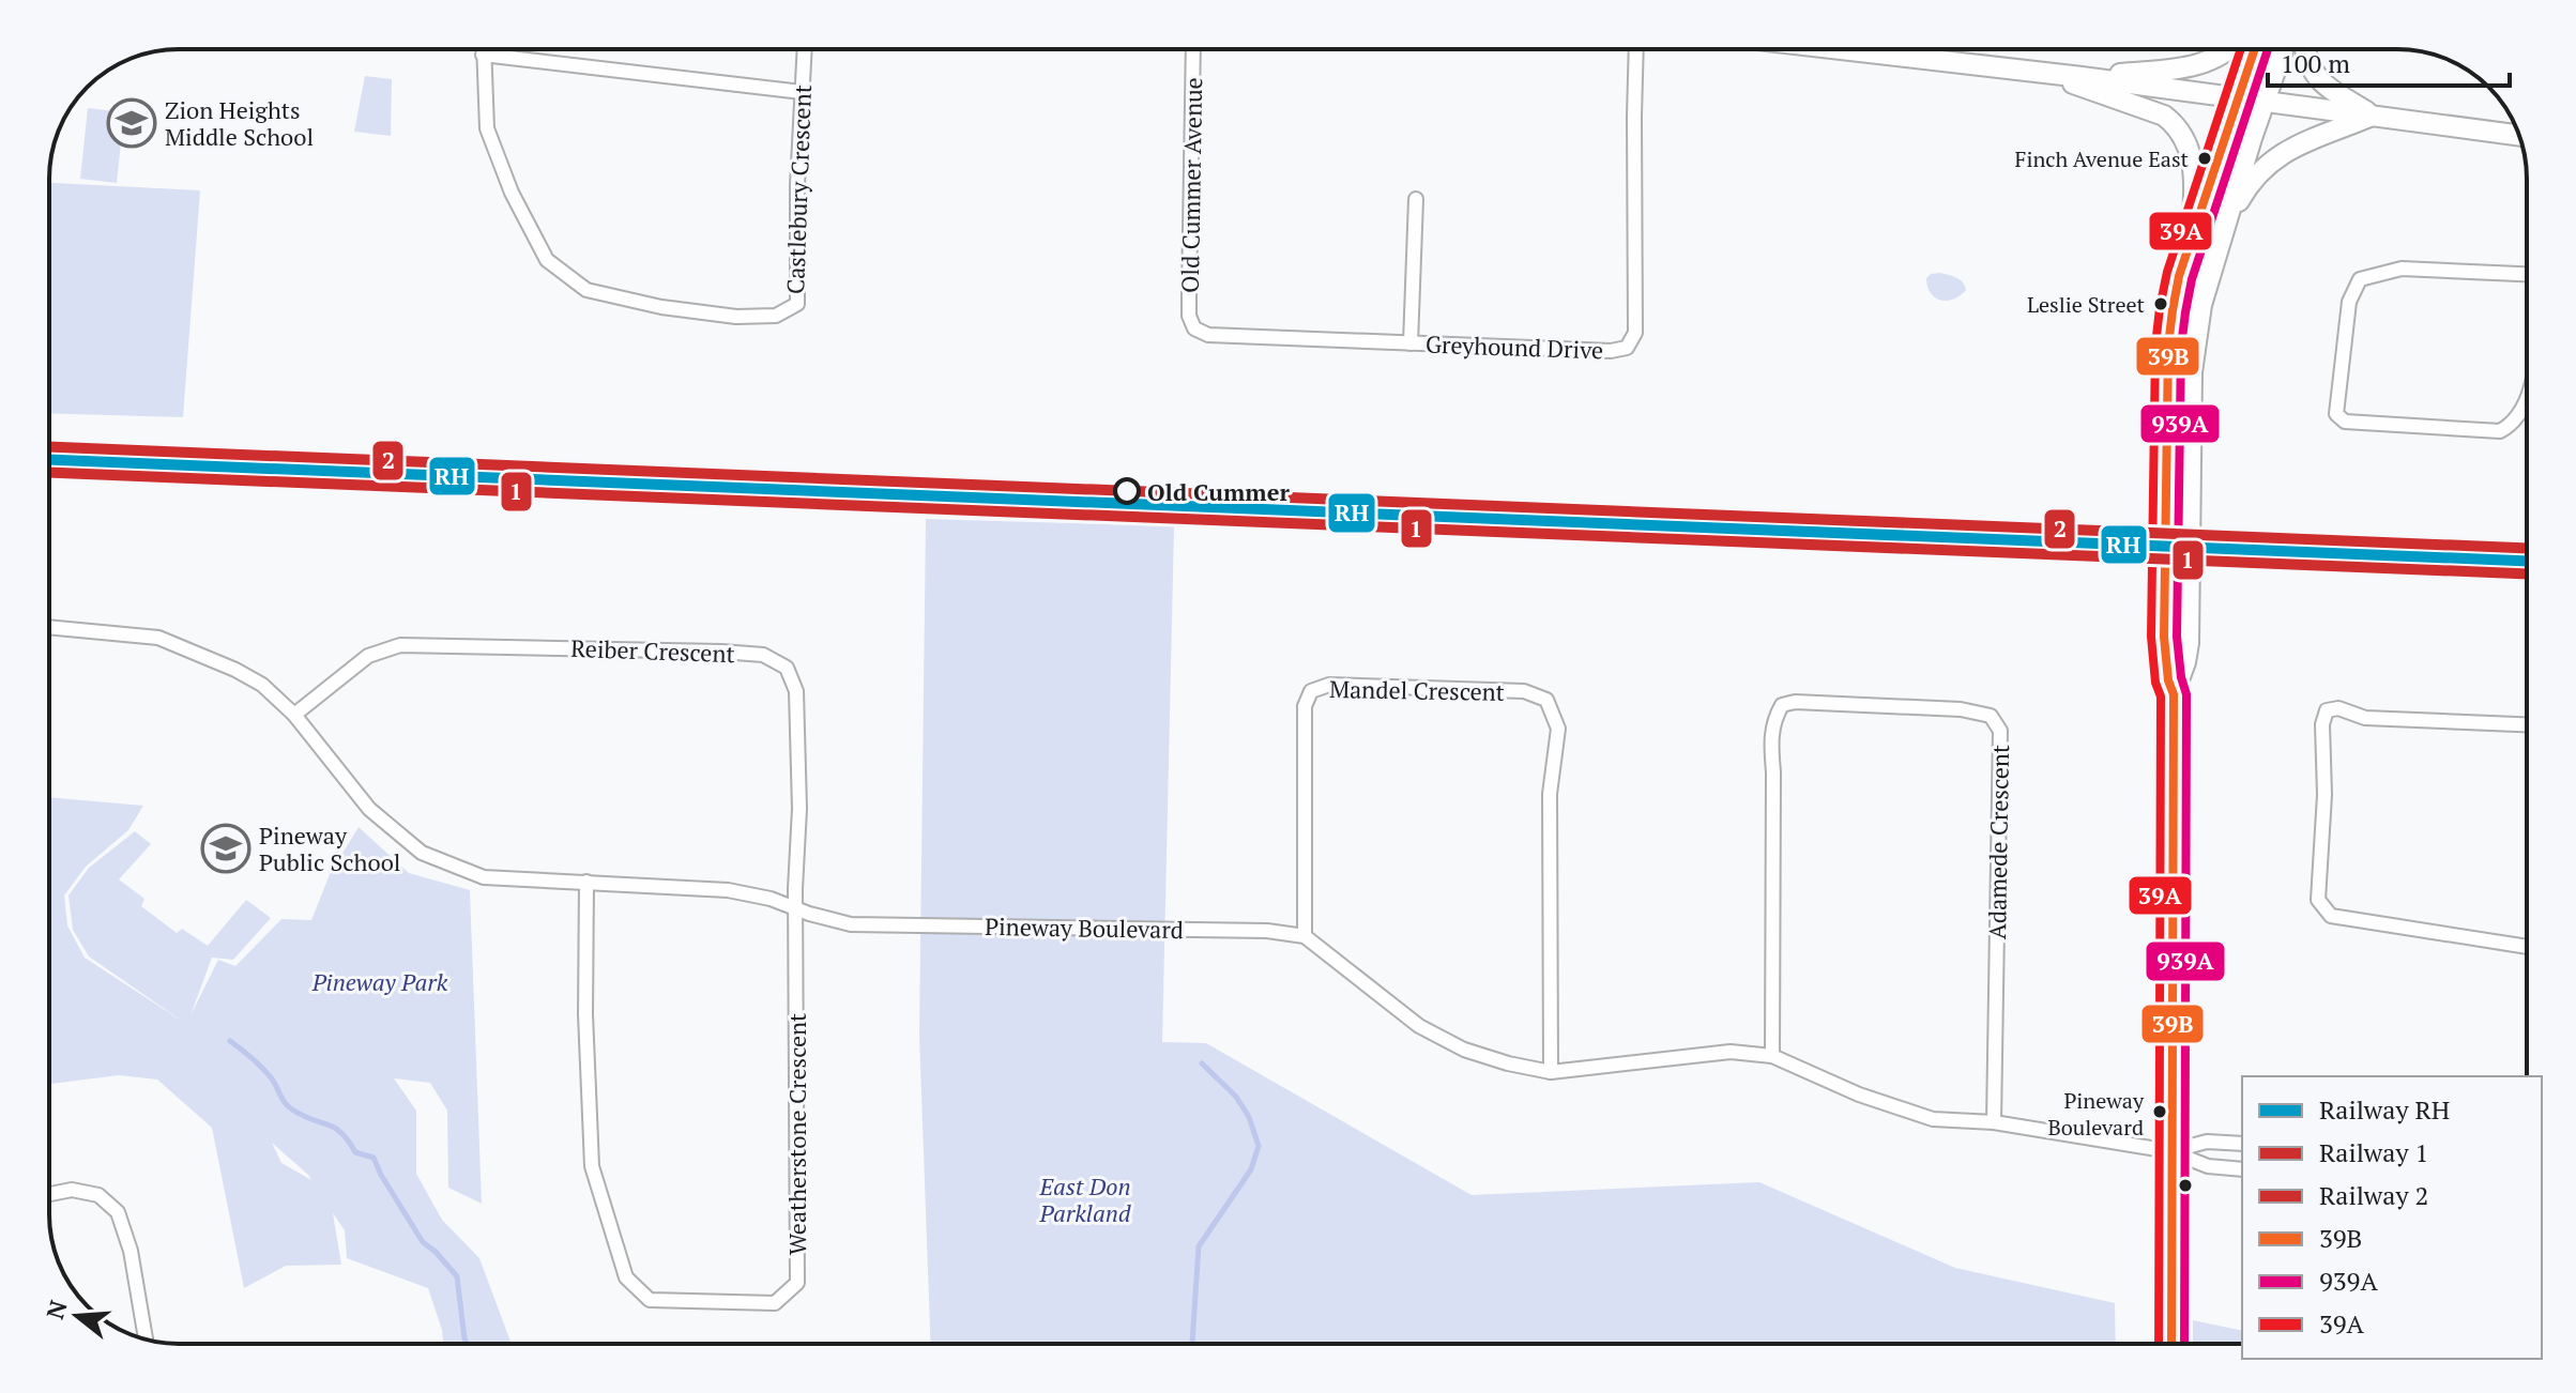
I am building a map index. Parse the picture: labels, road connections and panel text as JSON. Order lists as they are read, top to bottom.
{
  "streets": {
    "street": [
      "Old Cummer Avenue",
      "Castlebury Crescent",
      "Greyhound Drive",
      "Reiber Crescent",
      "Mandel Crescent",
      "Adamede Crescent",
      "Pineway Boulevard",
      "Weatherstone Crescent"
    ]
  },
  "crossings": [
    ["Old Cummer Avenue", "Greyhound Drive"],
    ["Reiber Crescent", "Pineway Boulevard"],
    ["Reiber Crescent", "Weatherstone Crescent"],
    ["Mandel Crescent", "Pineway Boulevard"],
    ["Pineway Boulevard", "Weatherstone Crescent"]
  ],
  "parks": ["Pineway Park", "East Don Parkland"],
  "places": {
    "school or university": ["Zion Heights Middle School", "Pineway Public School"],
    "other": [
      "Finch Avenue East",
      "Leslie Street",
      "Old Cummer",
      "Pineway Boulevard"
    ]
  },
  "lines": [
    "transit line 39B",
    "transit line 939A",
    "transit line 39A",
    "rail line 2",
    "rail line RH",
    "rail line 1"
  ],
  "legend": [
    "Railway RH",
    "Railway 1",
    "Railway 2",
    "39B",
    "939A",
    "39A"
  ],
  "scale_bar": "100 m",
  "north": "left"
}
